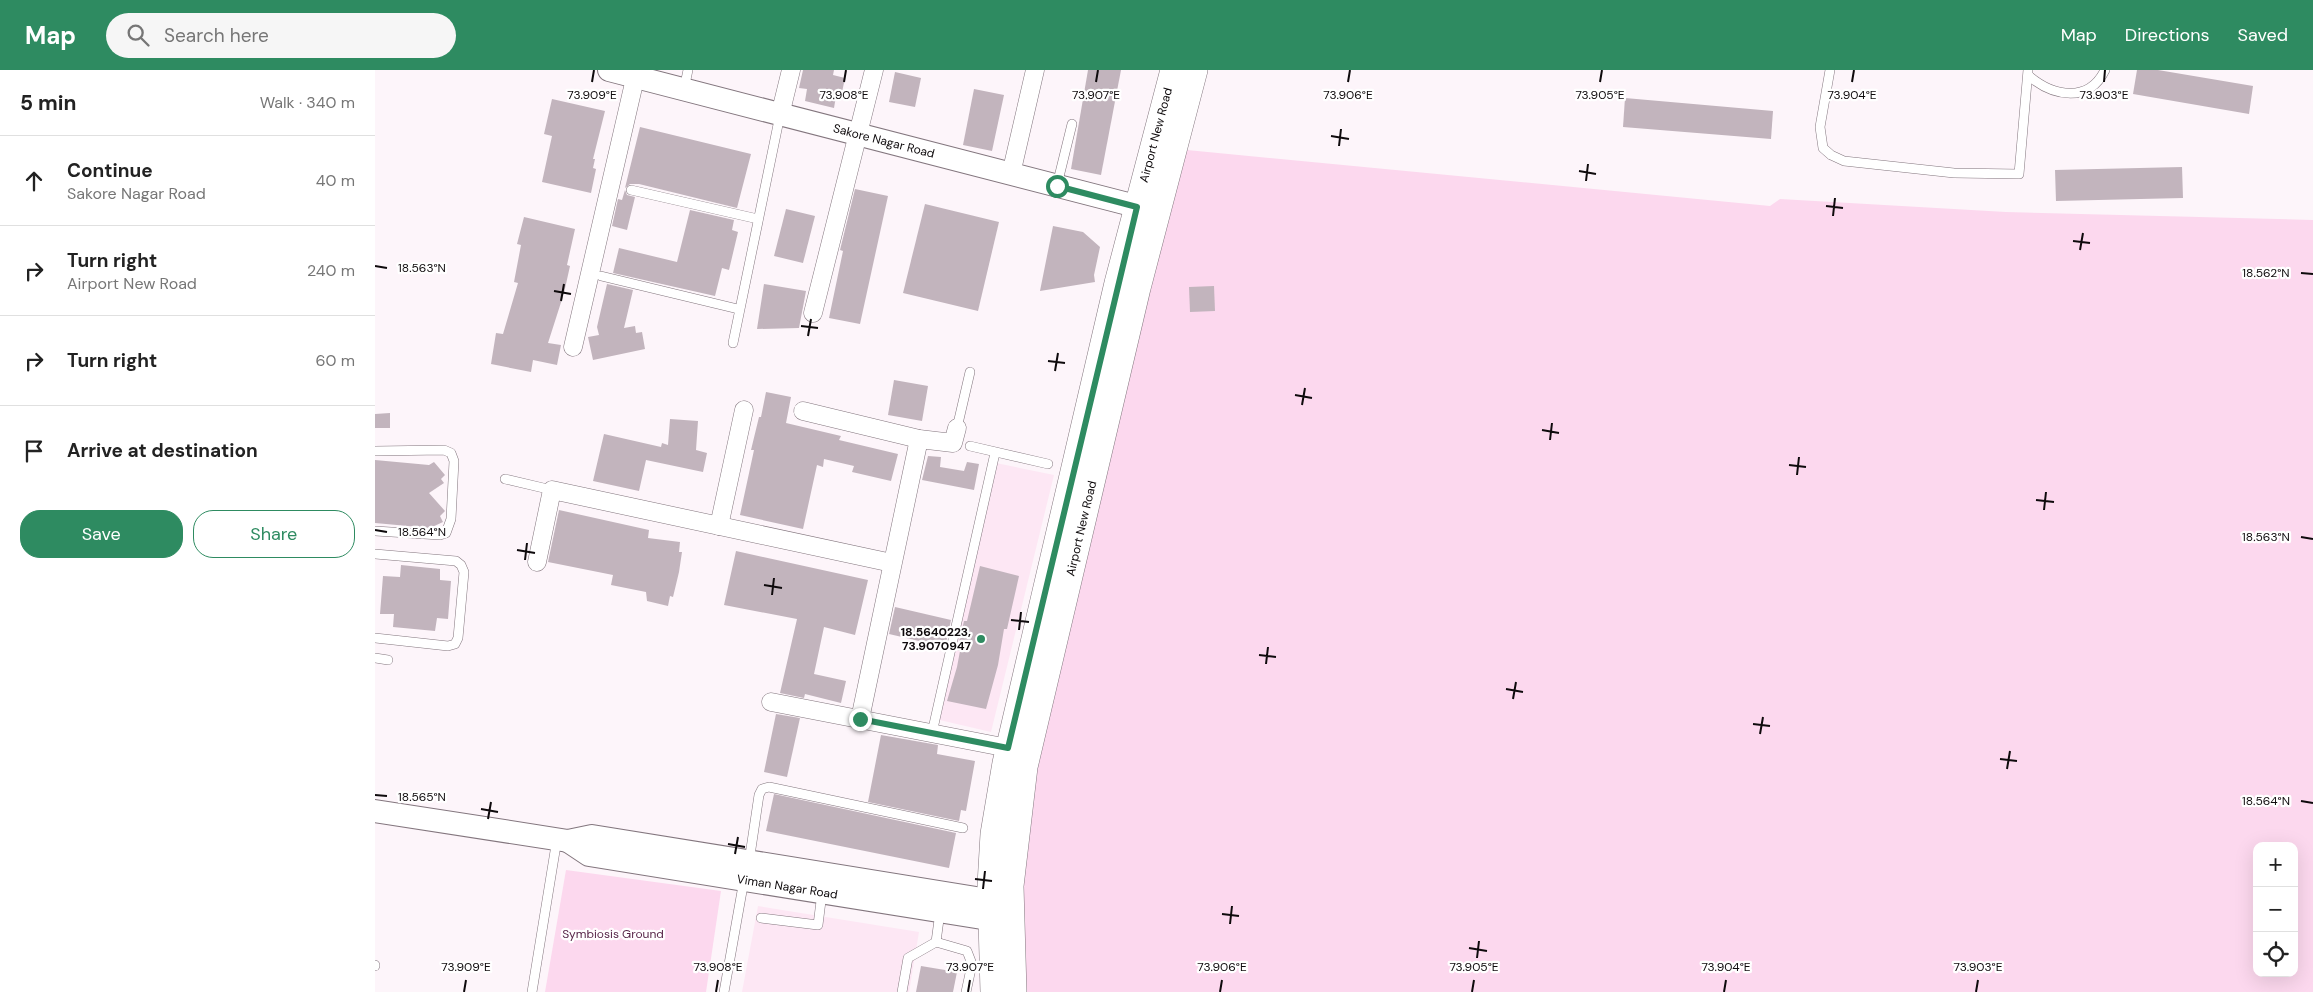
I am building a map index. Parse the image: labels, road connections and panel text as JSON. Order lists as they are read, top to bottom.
{
  "streets": {
    "main road": ["Airport New Road"],
    "street": ["Sakore Nagar Road", "Viman Nagar Road"]
  },
  "crossings": [
    ["Airport New Road", "Sakore Nagar Road"],
    ["Airport New Road", "Viman Nagar Road"]
  ],
  "parks": ["Symbiosis Ground"],
  "places": ["18.5640223, 73.9070947"],
  "page": {
    "header": "Map",
    "search": "Search here",
    "nav": ["Map", "Directions", "Saved"],
    "heading": ["5 min", "Walk · 340 m"],
    "list": [
      ["Continue", "Sakore Nagar Road", "40 m"],
      ["Turn right", "Airport New Road", "240 m"],
      ["Turn right", "60 m"],
      "Arrive at destination"
    ],
    "buttons": ["Save", "Share"],
    "map_buttons": ["+", "−"]
  },
  "coordinates": [
    "73.909°E",
    "73.908°E",
    "73.907°E",
    "73.906°E",
    "73.905°E",
    "73.904°E",
    "73.903°E",
    "18.563°N",
    "18.562°N",
    "18.564°N",
    "18.565°N"
  ]
}
